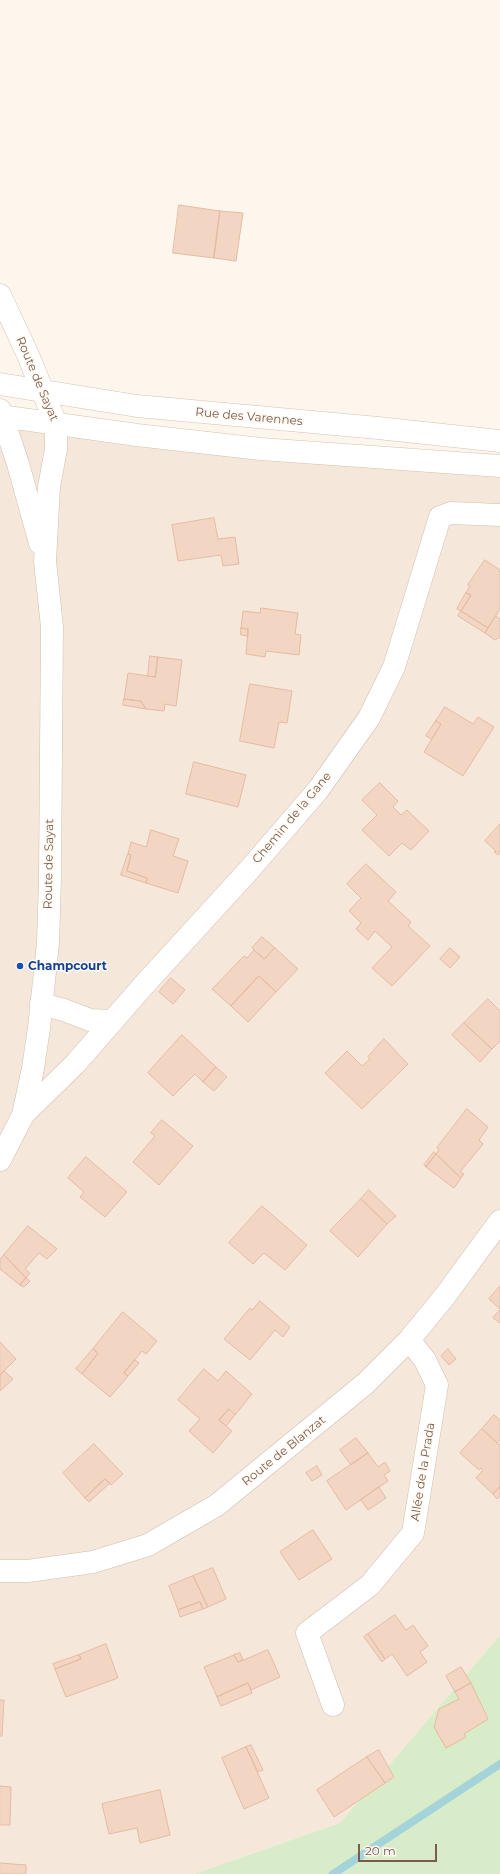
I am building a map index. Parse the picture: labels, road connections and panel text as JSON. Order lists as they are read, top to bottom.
{
  "streets": {
    "street": [
      "Route de Sayat",
      "Rue des Varennes",
      "Chemin de la Gane",
      "Route de Blanzat",
      "Allée de la Prada"
    ]
  },
  "crossings": [
    ["Route de Sayat", "Rue des Varennes"],
    ["Route de Sayat", "Chemin de la Gane"],
    ["Route de Blanzat", "Allée de la Prada"]
  ],
  "places": ["Champcourt"],
  "scale_bar": "20 m"
}
